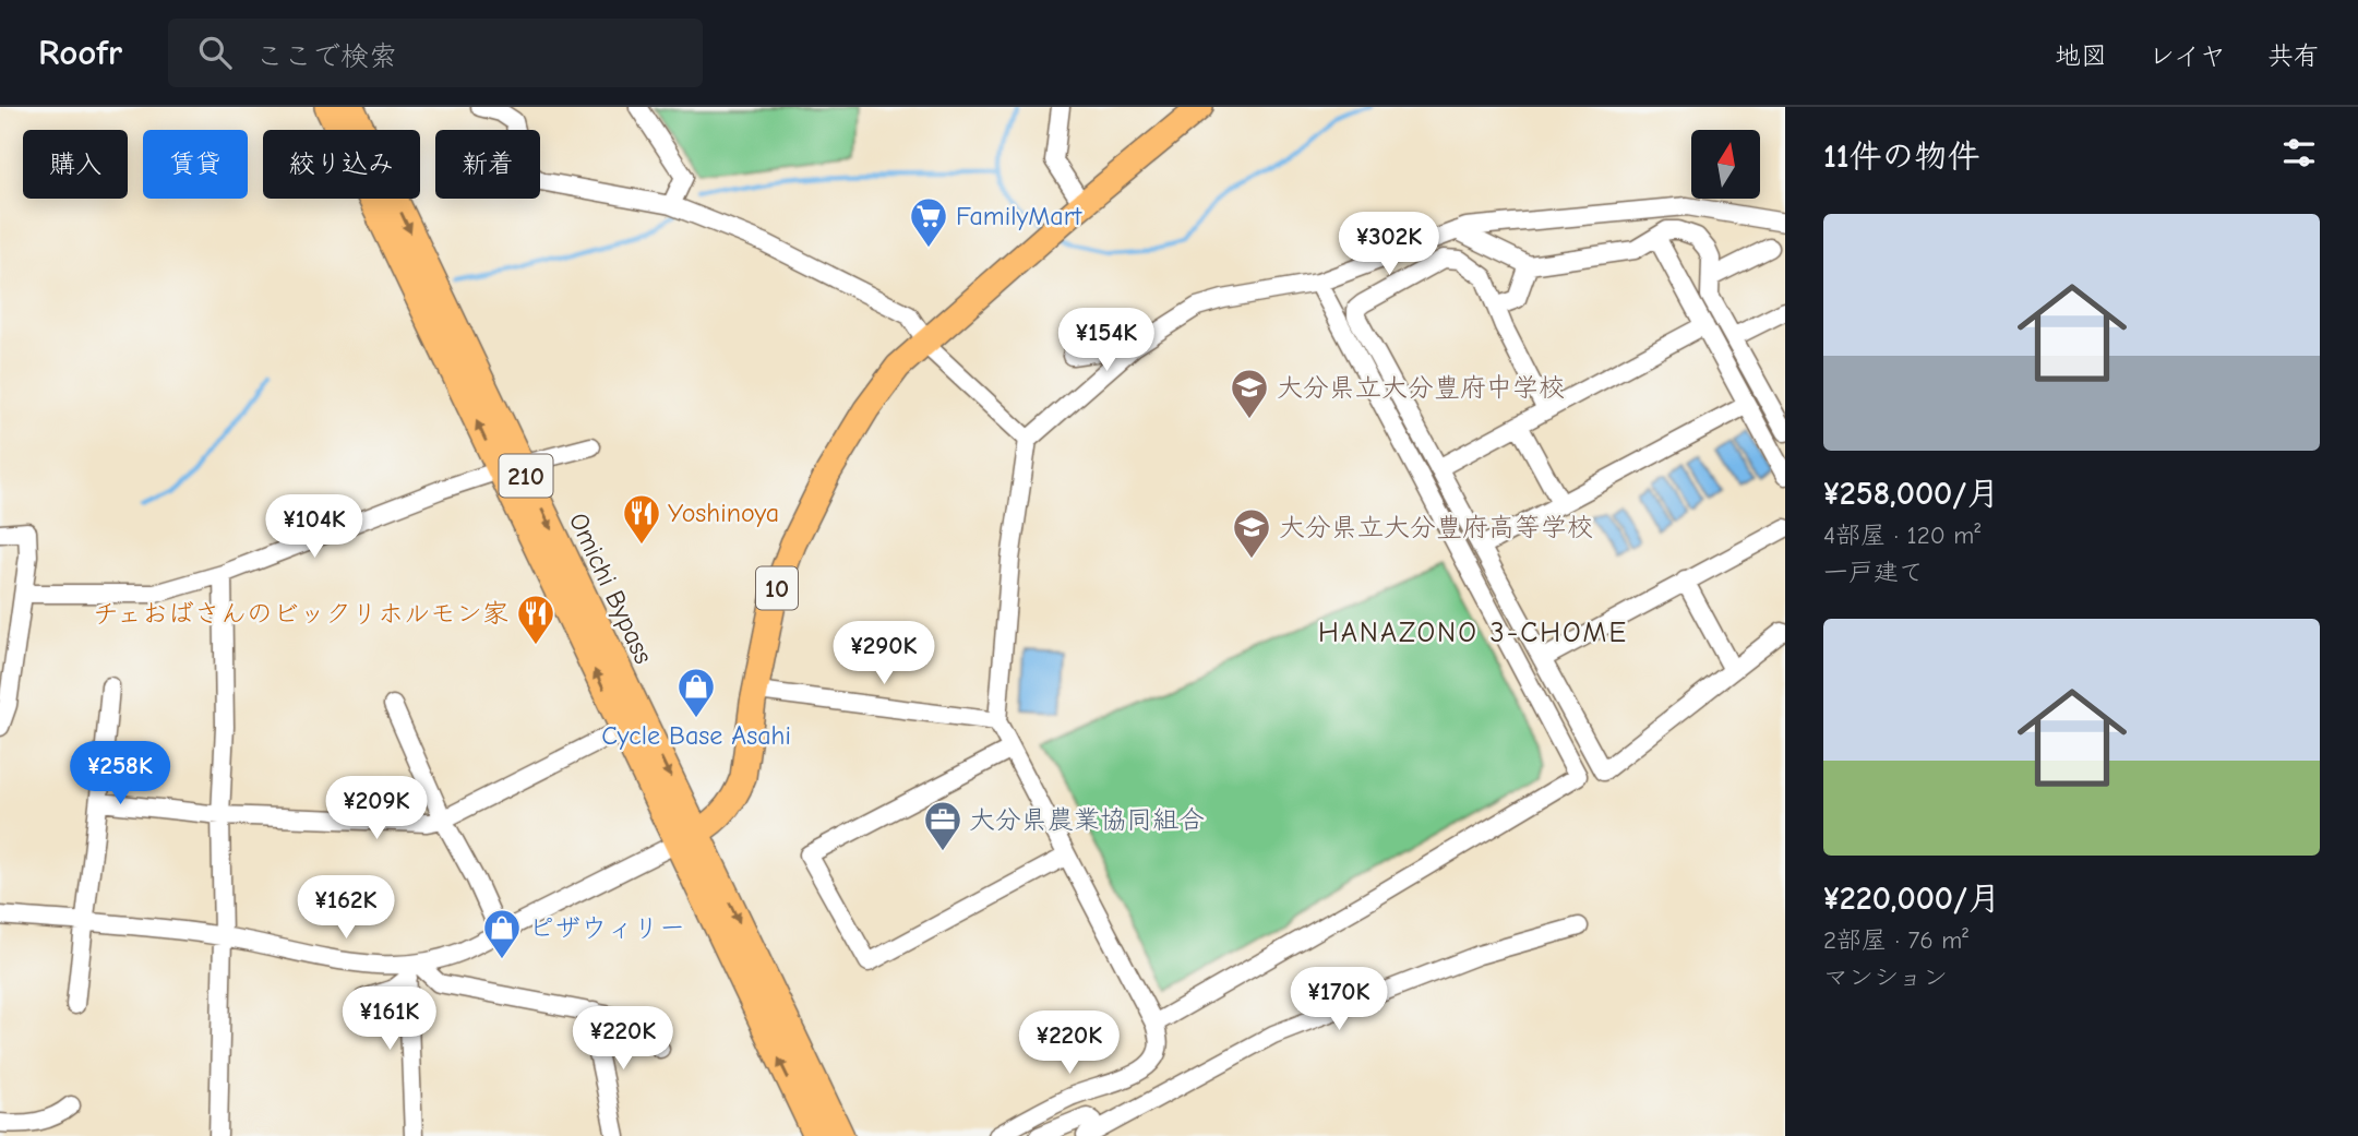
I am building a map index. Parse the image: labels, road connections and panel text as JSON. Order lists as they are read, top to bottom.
{
  "streets": {
    "highway": ["210", "Omichi Bypass", "10"]
  },
  "crossings": [
    ["Omichi Bypass", "10"]
  ],
  "districts": ["HANAZONO 3-CHOME"],
  "places": {
    "supermarket": ["FamilyMart"],
    "school or university": ["大分県立大分豊府中学校", "大分県立大分豊府高等学校"],
    "restaurant": ["Yoshinoya", "チェおばさんのビックリホルモン家"],
    "shop": ["Cycle Base Asahi", "ピザウィリー"],
    "office": ["大分県農業協同組合"]
  },
  "north": "top",
  "page": {
    "header": "Roofr",
    "search": "ここで検索",
    "nav": ["地図", "レイヤ", "共有"],
    "heading": "11件の物件",
    "chip": [
      "購入",
      "賃貸",
      "絞り込み",
      "新着"
    ],
    "list": [
      {
        "name": "¥258,000/月",
        "note": "4部屋 · 120 m² · 一戸建て"
      },
      {
        "name": "¥220,000/月",
        "note": "2部屋 · 76 m² · マンション"
      }
    ],
    "price": [
      "¥302K",
      "¥154K",
      "¥104K",
      "¥290K",
      "¥258K",
      "¥209K",
      "¥162K",
      "¥170K",
      "¥161K",
      "¥220K",
      "¥220K"
    ]
  }
}
